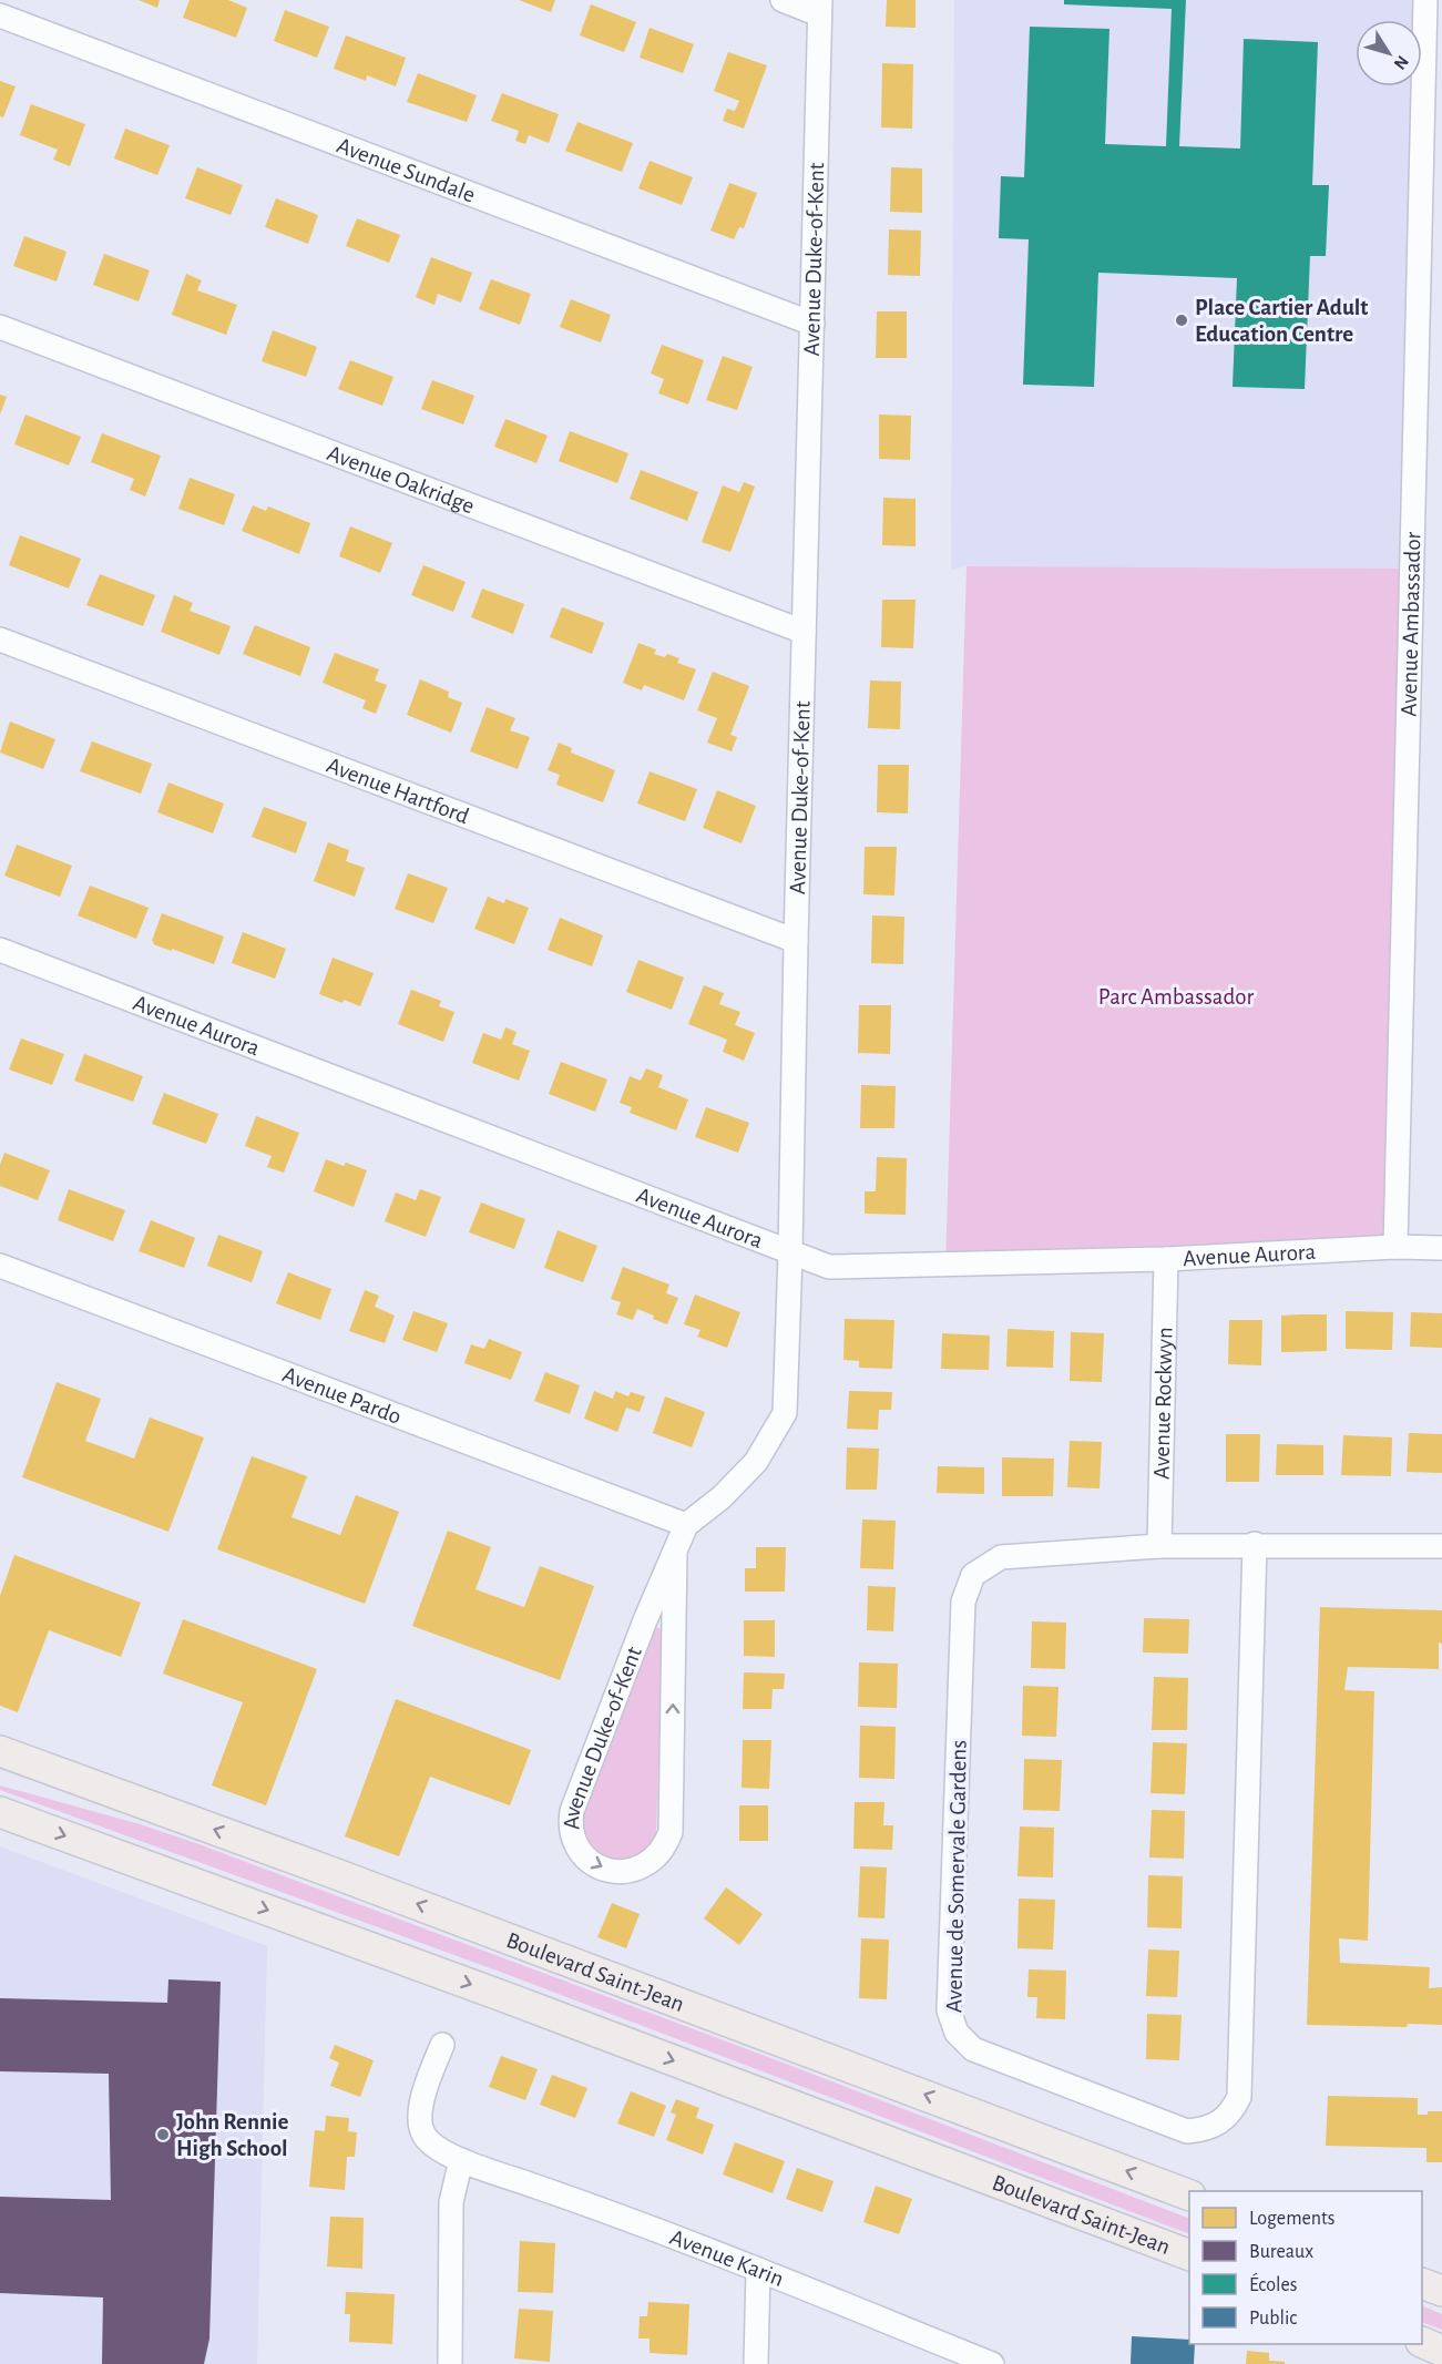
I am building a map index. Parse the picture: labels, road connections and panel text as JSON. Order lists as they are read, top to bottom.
{
  "streets": {
    "main road": ["Boulevard Saint-Jean"],
    "street": [
      "Avenue Sundale",
      "Avenue Duke-of-Kent",
      "Avenue Oakridge",
      "Avenue Ambassador",
      "Avenue Hartford",
      "Avenue Aurora",
      "Avenue Pardo",
      "Avenue Rockwyn",
      "Avenue de Somervale Gardens",
      "Avenue Karin"
    ]
  },
  "crossings": [
    ["Avenue Sundale", "Avenue Duke-of-Kent"],
    ["Avenue Duke-of-Kent", "Avenue Oakridge"],
    ["Avenue Duke-of-Kent", "Avenue Hartford"],
    ["Avenue Duke-of-Kent", "Avenue Aurora"],
    ["Avenue Duke-of-Kent", "Avenue Pardo"],
    ["Avenue Ambassador", "Avenue Aurora"],
    ["Avenue Aurora", "Avenue Rockwyn"],
    ["Avenue Rockwyn", "Avenue de Somervale Gardens"]
  ],
  "parks": ["Parc Ambassador"],
  "places": ["Place Cartier Adult Education Centre", "John Rennie High School"],
  "legend": [
    "Logements",
    "Bureaux",
    "Écoles",
    "Public"
  ],
  "north": "bottom right"
}
